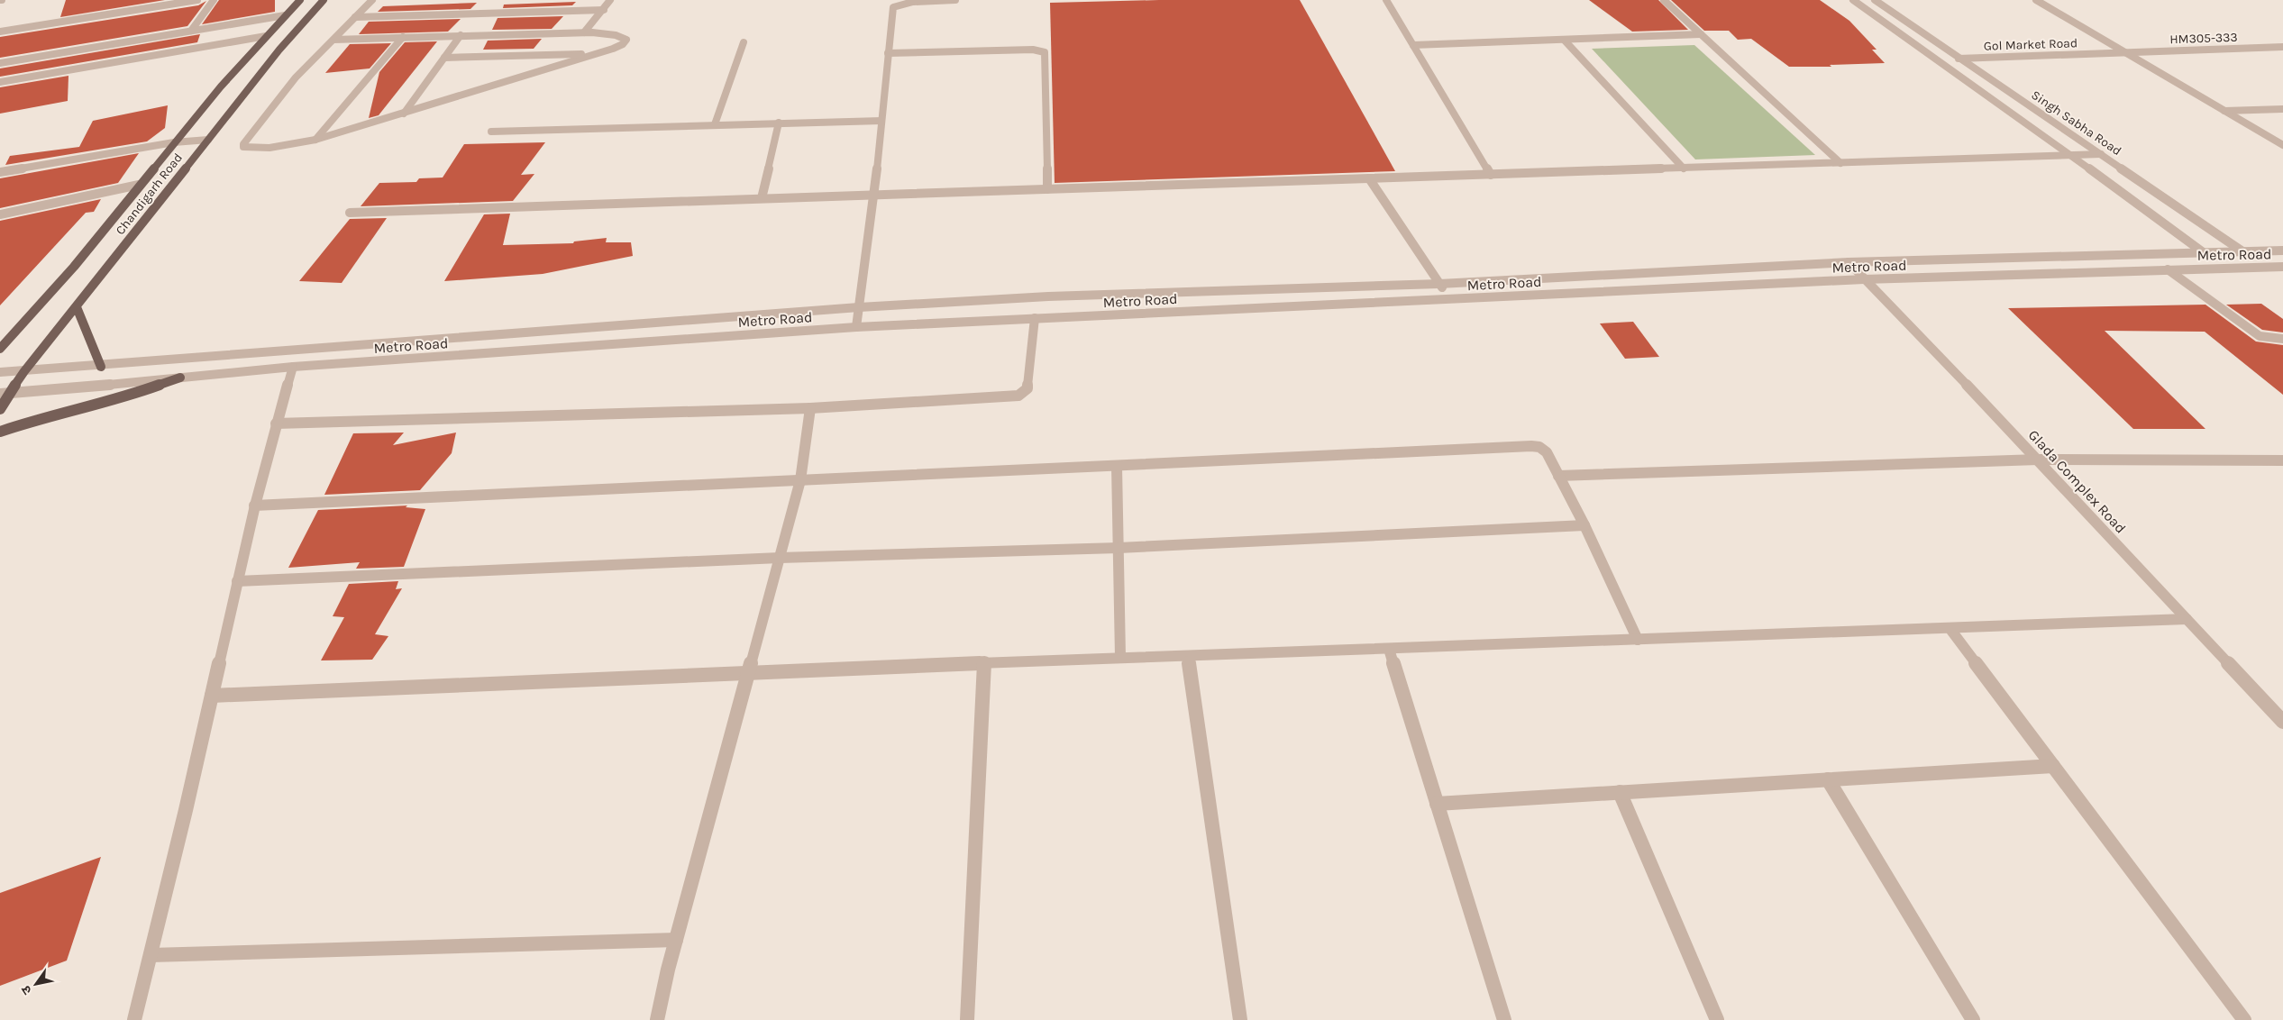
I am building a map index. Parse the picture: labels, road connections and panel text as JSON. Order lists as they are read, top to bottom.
{
  "streets": {
    "main road": ["Chandigarh Road"],
    "street": [
      "HM305-333",
      "Gol Market Road",
      "Singh Sabha Road",
      "Metro Road",
      "Glada Complex Road"
    ]
  },
  "crossings": [
    ["HM305-333", "Gol Market Road"],
    ["Gol Market Road", "Singh Sabha Road"],
    ["Singh Sabha Road", "Metro Road"],
    ["Chandigarh Road", "Metro Road"],
    ["Metro Road", "Glada Complex Road"]
  ],
  "north": "bottom left"
}
